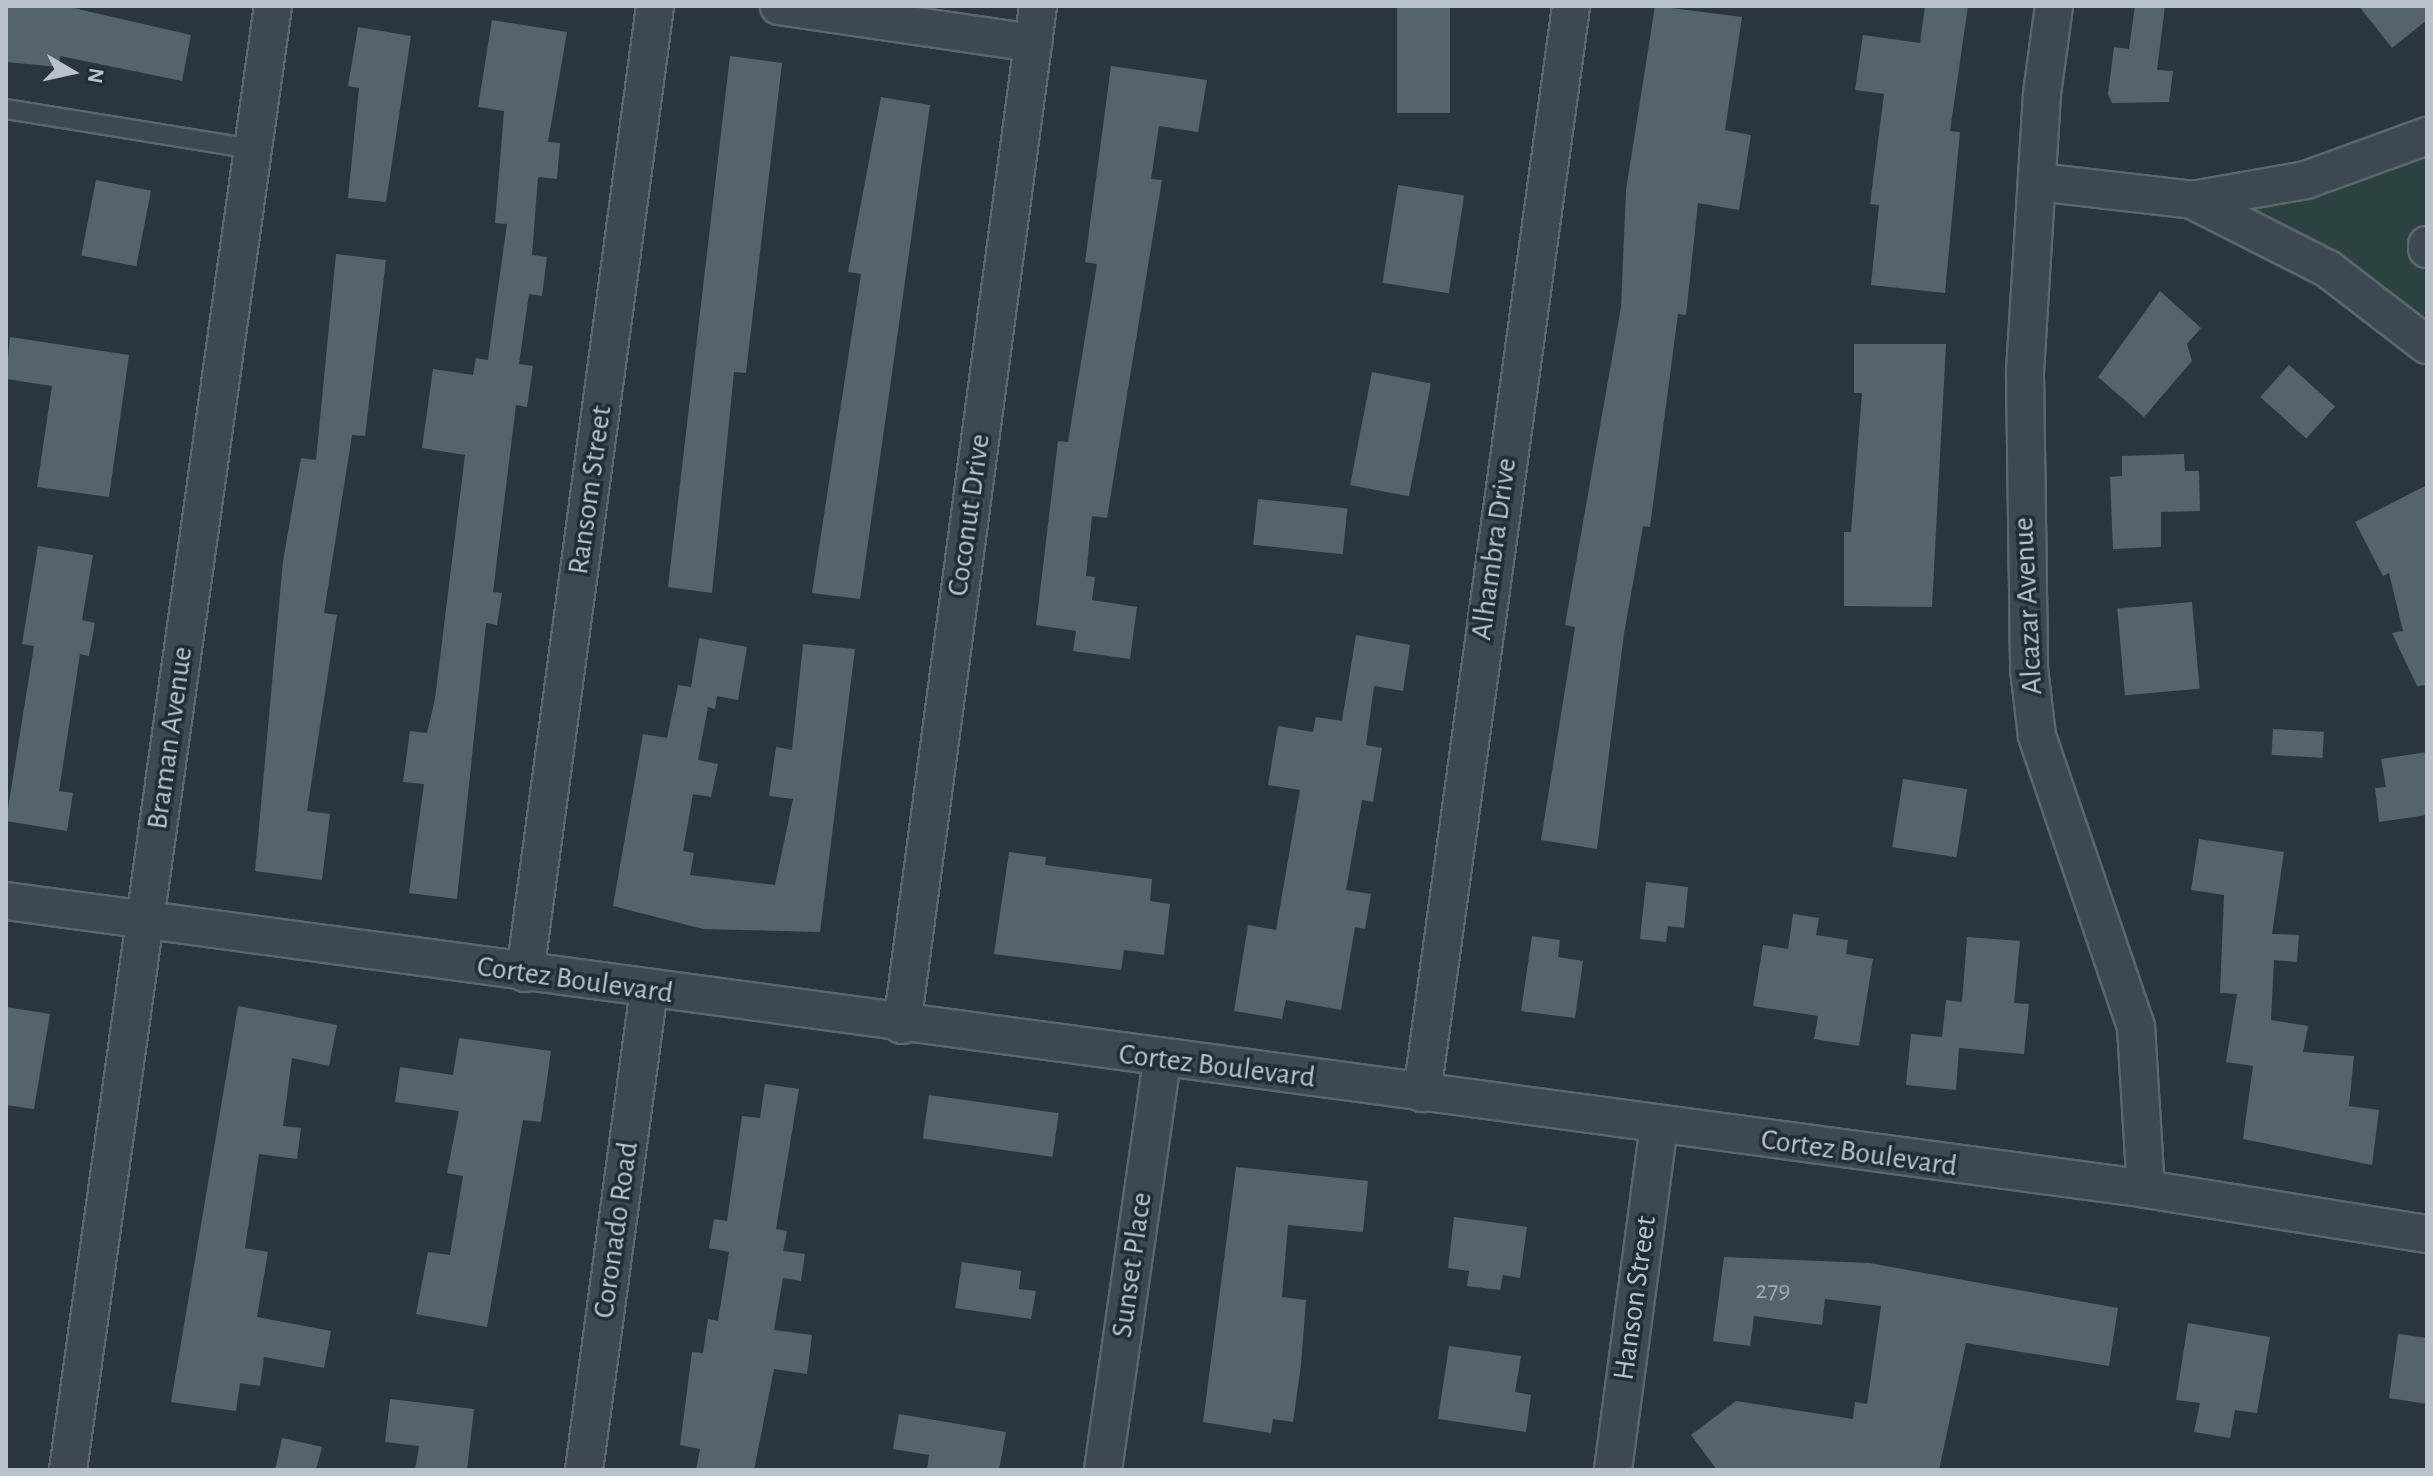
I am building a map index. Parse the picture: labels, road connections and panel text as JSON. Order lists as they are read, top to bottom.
{
  "streets": {
    "street": [
      "Ransom Street",
      "Coconut Drive",
      "Alhambra Drive",
      "Alcazar Avenue",
      "Braman Avenue",
      "Cortez Boulevard",
      "Coronado Road",
      "Sunset Place",
      "Hanson Street"
    ]
  },
  "crossings": [
    ["Ransom Street", "Cortez Boulevard"],
    ["Coconut Drive", "Cortez Boulevard"],
    ["Alhambra Drive", "Cortez Boulevard"],
    ["Alcazar Avenue", "Cortez Boulevard"],
    ["Braman Avenue", "Cortez Boulevard"],
    ["Cortez Boulevard", "Coronado Road"],
    ["Cortez Boulevard", "Sunset Place"],
    ["Cortez Boulevard", "Hanson Street"]
  ],
  "house_numbers": ["279"],
  "north": "right"
}
